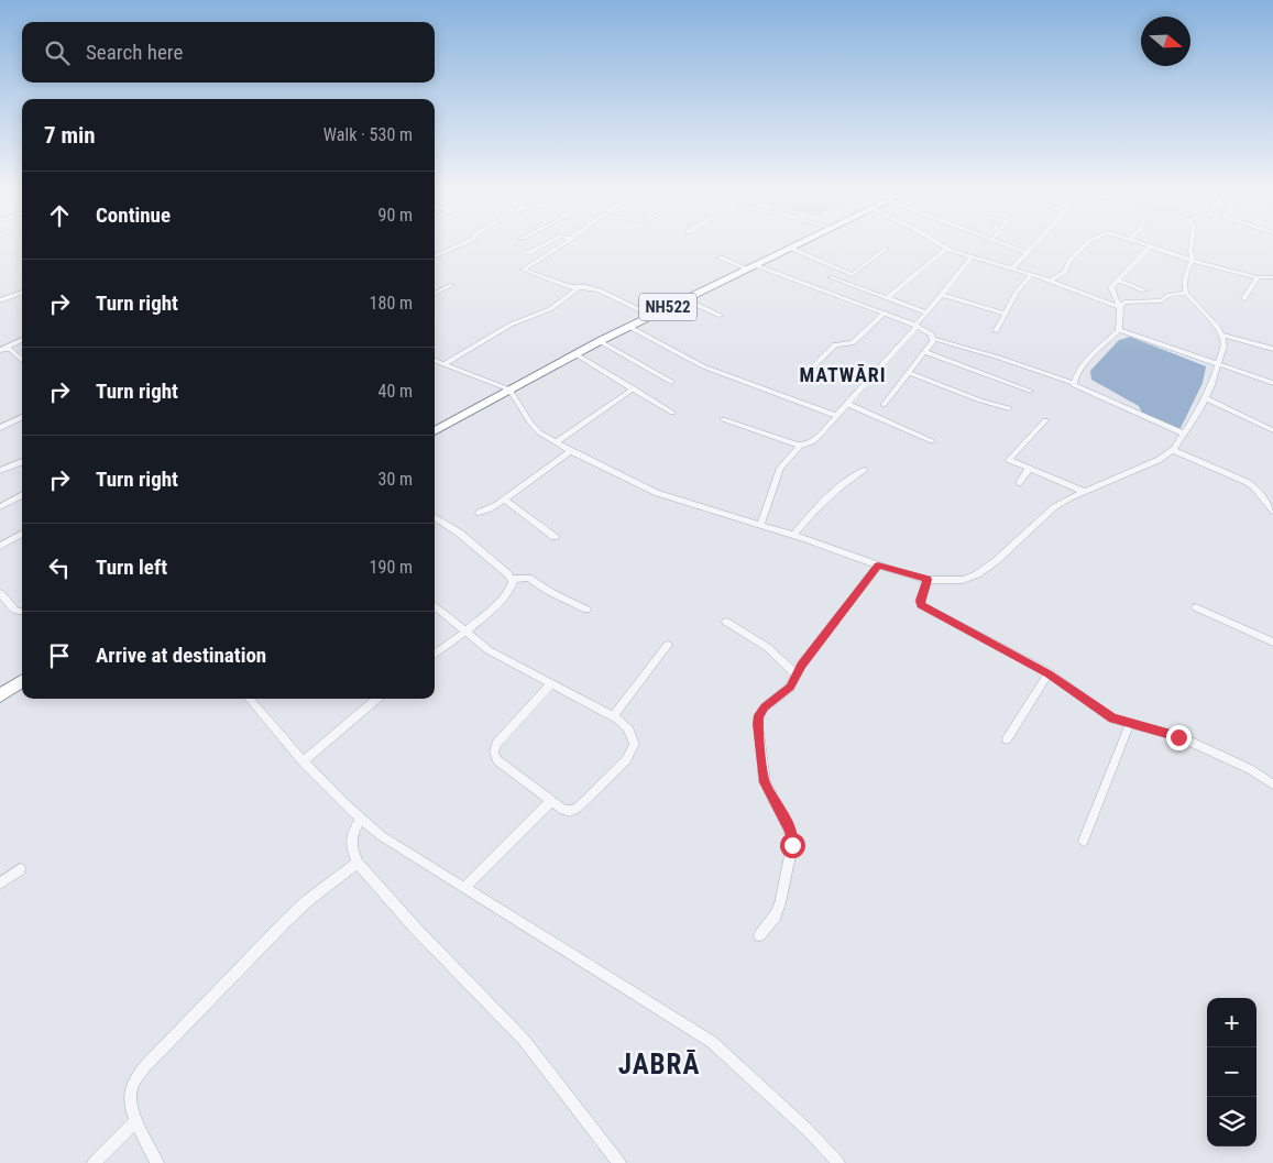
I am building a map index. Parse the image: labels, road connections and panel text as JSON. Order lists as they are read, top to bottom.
{
  "streets": {
    "highway": ["NH522"]
  },
  "districts": ["MATWĀRI", "JABRĀ"],
  "north": "right",
  "page": {
    "search": "Search here",
    "heading": ["7 min", "Walk · 530 m"],
    "list": [
      ["Continue", "90 m"],
      ["Turn right", "180 m"],
      ["Turn right", "40 m"],
      ["Turn right", "30 m"],
      ["Turn left", "190 m"],
      "Arrive at destination"
    ],
    "map_buttons": ["+", "−"]
  }
}
